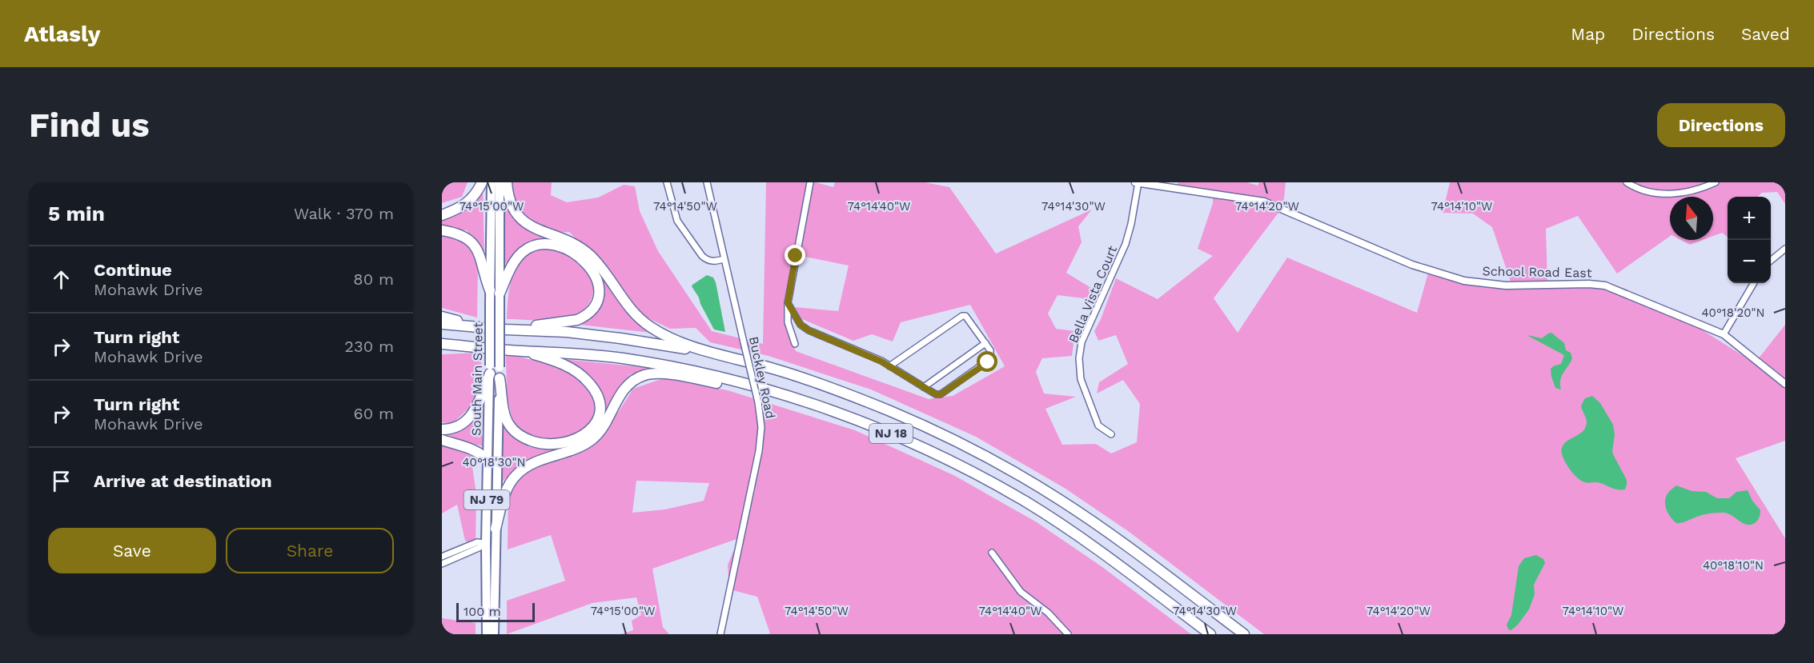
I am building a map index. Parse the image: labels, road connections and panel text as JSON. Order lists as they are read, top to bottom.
{
  "streets": {
    "highway": ["NJ 18"],
    "main road": ["South Main Street", "NJ 79"],
    "street": ["School Road East", "Bella Vista Court", "Buckley Road"]
  },
  "crossings": [
    ["School Road East", "Bella Vista Court"]
  ],
  "scale_bar": "100 m",
  "north": "top",
  "page": {
    "header": "Atlasly",
    "nav": ["Map", "Directions", "Saved"],
    "buttons": [
      "Directions",
      ["Save", "Share"]
    ],
    "title": "Find us",
    "heading": ["5 min", "Walk · 370 m"],
    "map_buttons": ["+", "−"],
    "list": [
      ["Continue", "Mohawk Drive", "80 m"],
      ["Turn right", "Mohawk Drive", "230 m"],
      ["Turn right", "Mohawk Drive", "60 m"],
      "Arrive at destination"
    ],
    "scale": "100 m"
  },
  "coordinates": [
    "74°14'10\"W",
    "74°15'00\"W",
    "74°14'50\"W",
    "74°14'40\"W",
    "74°14'30\"W",
    "74°14'20\"W",
    "40°18'20\"N",
    "40°18'30\"N",
    "40°18'10\"N"
  ]
}
